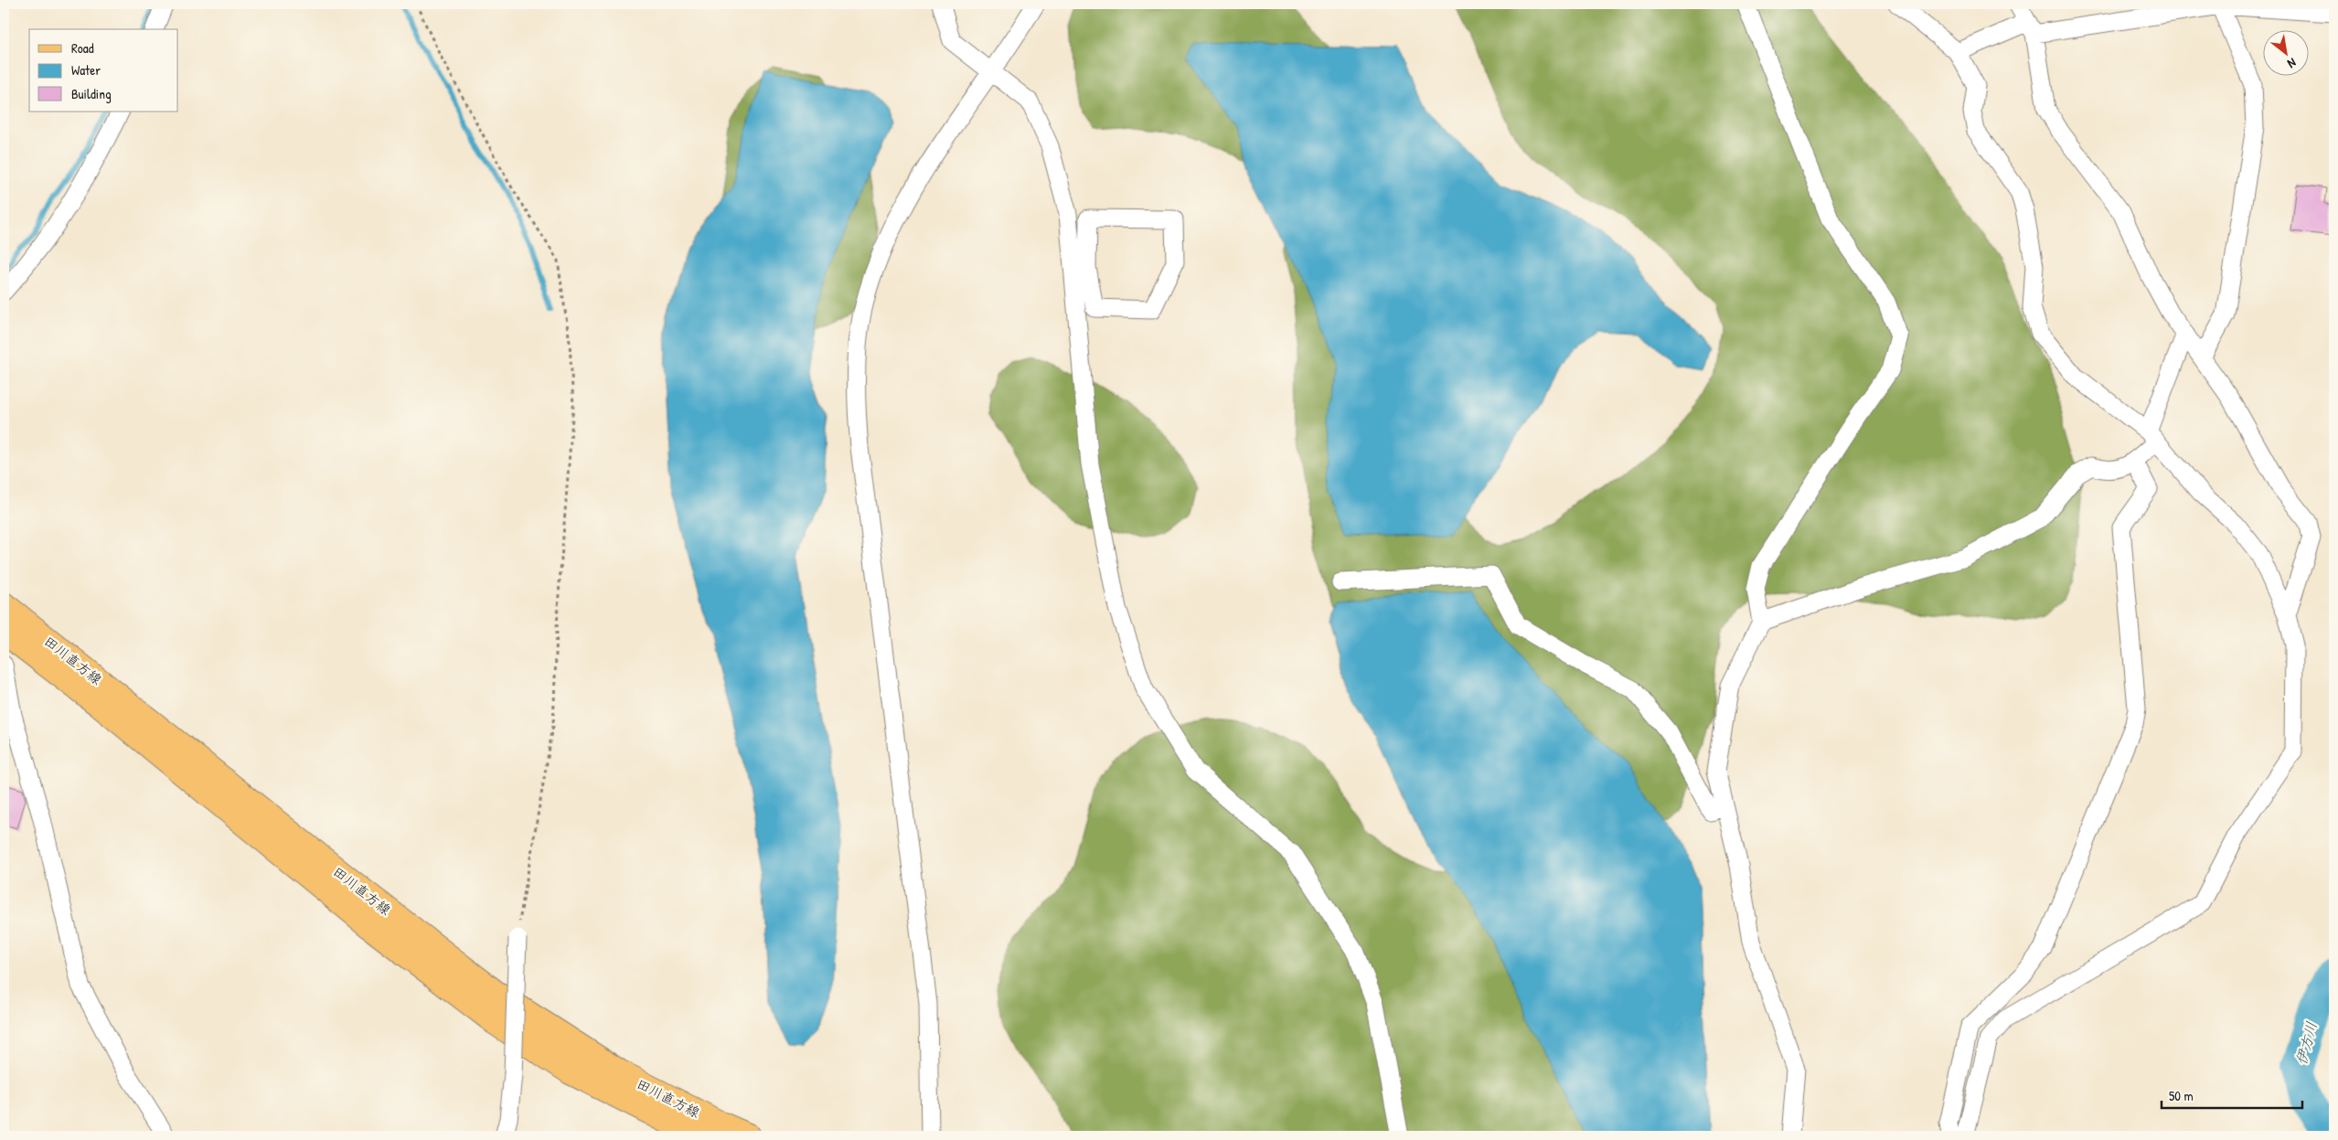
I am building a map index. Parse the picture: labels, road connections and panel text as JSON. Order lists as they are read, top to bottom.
{
  "streets": {
    "main road": ["田川直方線"]
  },
  "water": ["伊方川"],
  "legend": ["Road", "Water", "Building"],
  "scale_bar": "50 m",
  "north": "bottom right"
}
